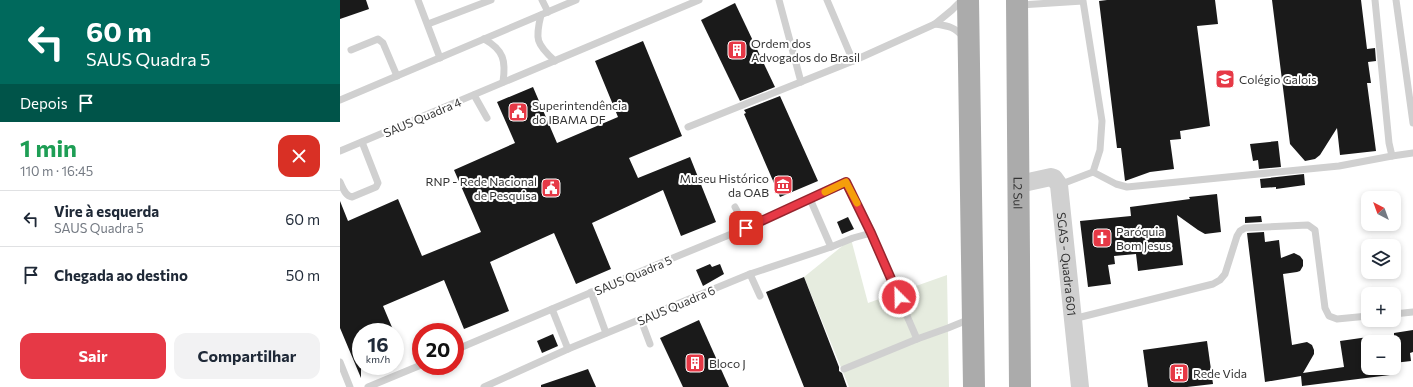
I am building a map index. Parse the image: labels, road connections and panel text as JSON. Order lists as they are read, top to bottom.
{
  "streets": {
    "main road": ["L2 Sul"],
    "street": ["SGAS - Quadra 601"],
    "lane": ["SAUS Quadra 4", "SAUS Quadra 5", "SAUS Quadra 6"]
  },
  "crossings": [
    ["SAUS Quadra 5", "SAUS Quadra 6"]
  ],
  "places": {
    "building": ["Ordem dos Advogados do Brasil", "Bloco J", "Rede Vida"],
    "school or university": ["Colégio Galois"],
    "public building": ["Superintendência do IBAMA DF", "RNP - Rede Nacional de Pesquisa"],
    "museum": ["Museu Histórico da OAB"],
    "church": ["Paróquia Bom Jesus"]
  },
  "north": "top left",
  "page": {
    "turn": ["60 m", "SAUS Quadra 5"],
    "then": "Depois",
    "heading": ["1 min", "110 m · 16:45"],
    "list": [
      {
        "name": "Vire à esquerda",
        "note": "SAUS Quadra 5",
        "value": "60 m"
      },
      {
        "name": "Chegada ao destino",
        "value": "50 m"
      }
    ],
    "map_buttons": ["+", "−"],
    "speed": "16 km/h",
    "limit": "20",
    "buttons": ["Sair", "Compartilhar"]
  }
}
